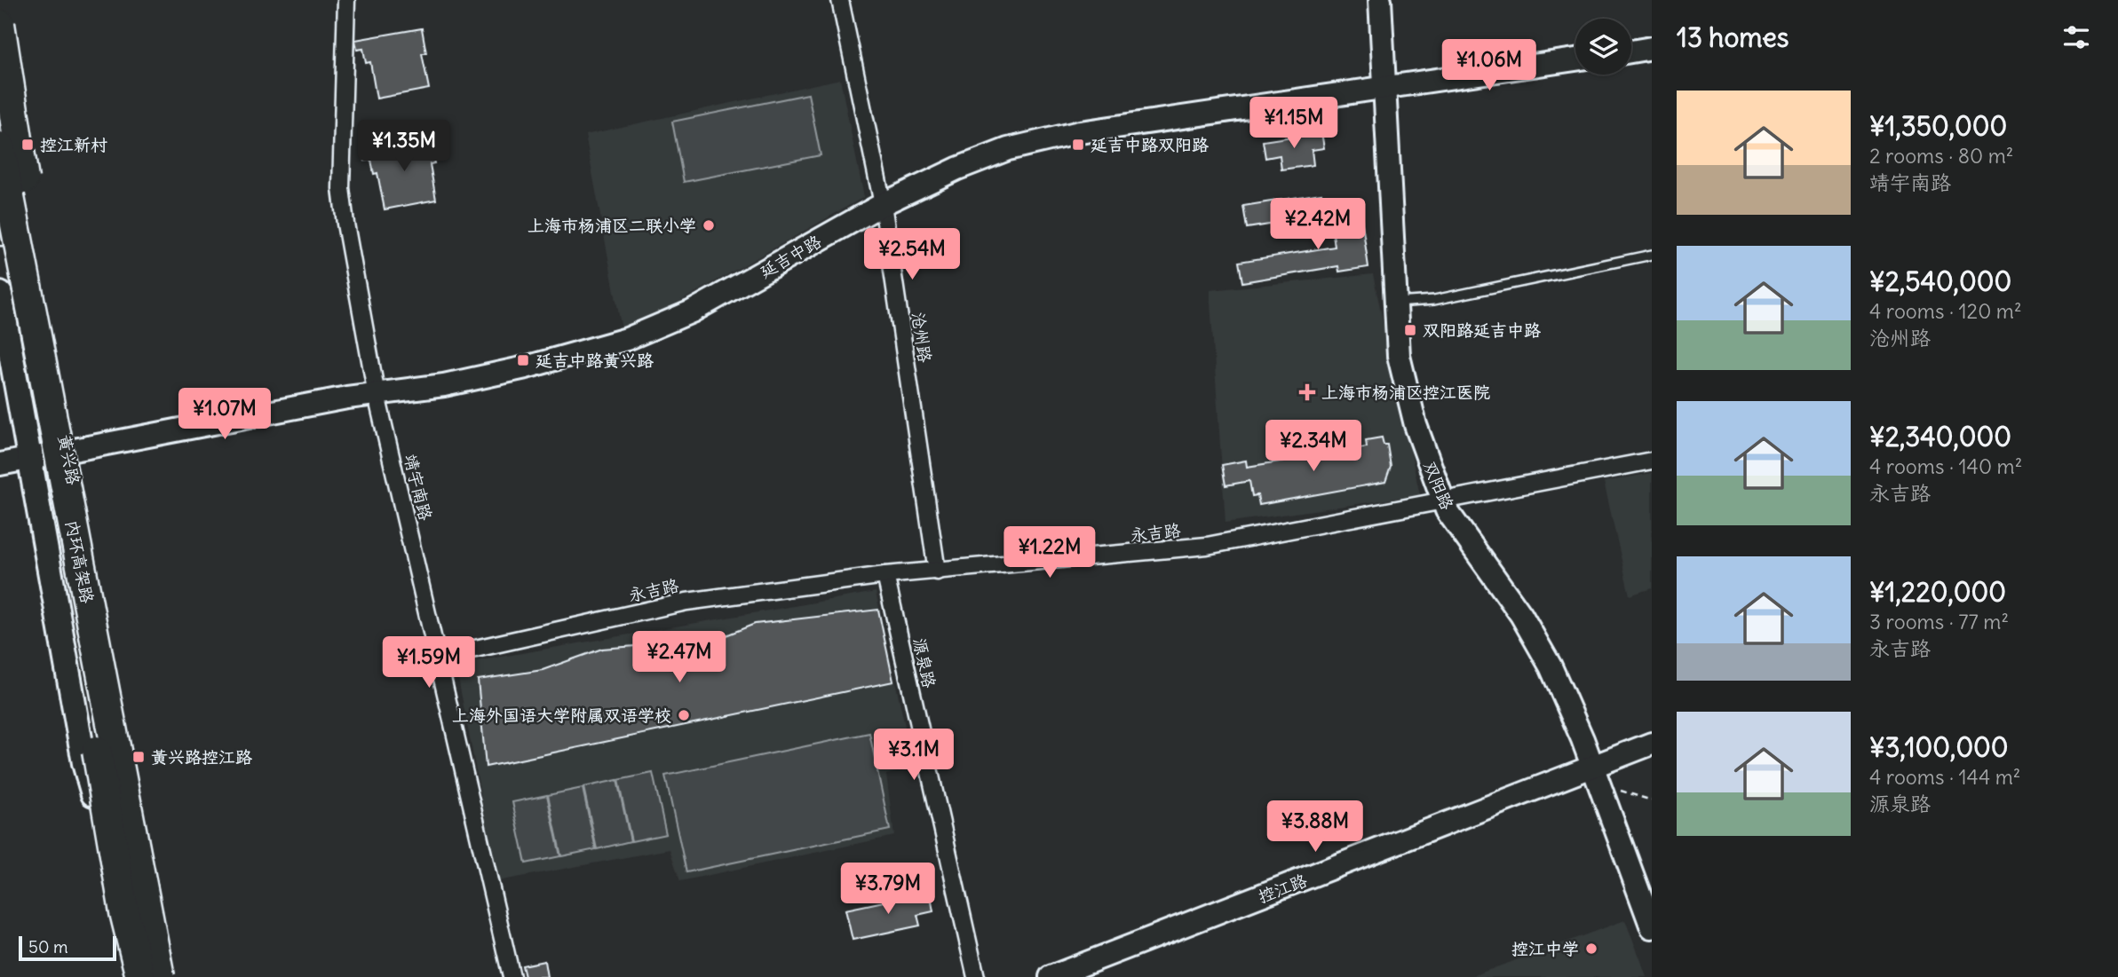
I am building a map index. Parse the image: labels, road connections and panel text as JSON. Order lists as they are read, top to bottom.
{
  "streets": {
    "highway": ["内环高架路"],
    "main road": ["黄兴路"],
    "street": [
      "延吉中路",
      "沧州路",
      "双阳路",
      "靖宇南路",
      "永吉路",
      "源泉路",
      "控江路"
    ]
  },
  "crossings": [
    ["延吉中路", "沧州路"],
    ["延吉中路", "黄兴路"],
    ["延吉中路", "双阳路"],
    ["延吉中路", "靖宇南路"],
    ["沧州路", "永吉路"],
    ["双阳路", "永吉路"],
    ["双阳路", "控江路"],
    ["靖宇南路", "永吉路"],
    ["永吉路", "源泉路"]
  ],
  "places": {
    "transit": [
      "控江新村",
      "延吉中路双阳路",
      "双阳路延吉中路",
      "延吉中路黄兴路",
      "黄兴路控江路"
    ],
    "other": ["上海市杨浦区二联小学", "上海外国语大学附属双语学校", "控江中学"],
    "health": ["上海市杨浦区控江医院"]
  },
  "scale_bar": "50 m",
  "page": {
    "heading": "13 homes",
    "price": [
      "¥1.06M",
      "¥1.15M",
      "¥1.35M",
      "¥2.42M",
      "¥2.54M",
      "¥1.07M",
      "¥2.34M",
      "¥1.22M",
      "¥2.47M",
      "¥1.59M",
      "¥3.1M",
      "¥3.88M",
      "¥3.79M"
    ],
    "list": [
      {
        "name": "¥1,350,000",
        "note": "2 rooms · 80 m² · 靖宇南路"
      },
      {
        "name": "¥2,540,000",
        "note": "4 rooms · 120 m² · 沧州路"
      },
      {
        "name": "¥2,340,000",
        "note": "4 rooms · 140 m² · 永吉路"
      },
      {
        "name": "¥1,220,000",
        "note": "3 rooms · 77 m² · 永吉路"
      },
      {
        "name": "¥3,100,000",
        "note": "4 rooms · 144 m² · 源泉路"
      }
    ],
    "scale": "50 m"
  }
}
